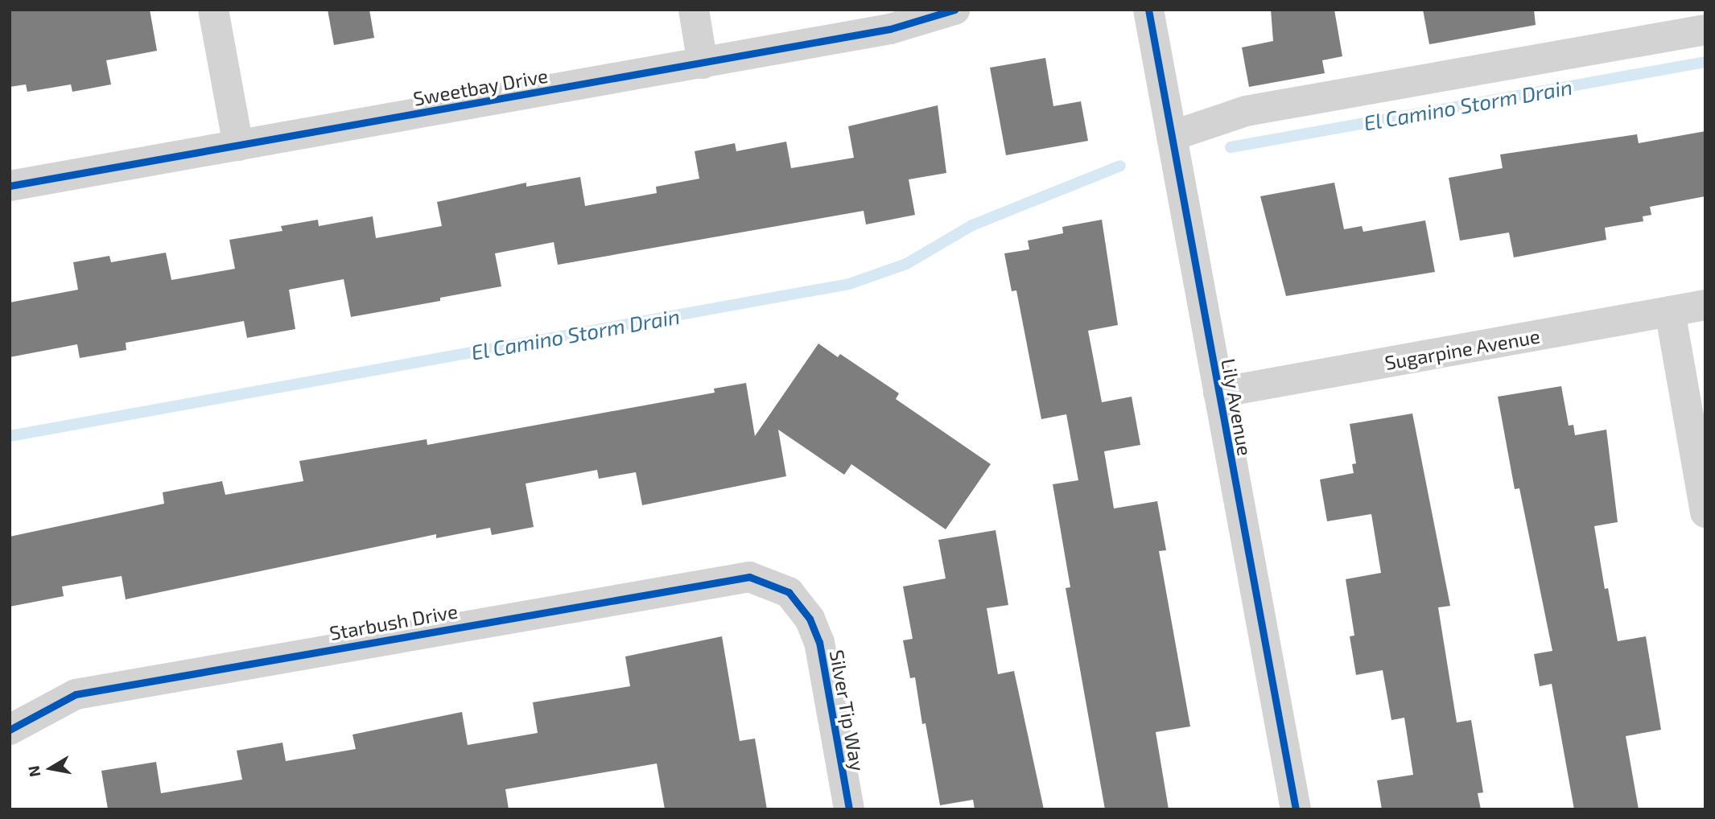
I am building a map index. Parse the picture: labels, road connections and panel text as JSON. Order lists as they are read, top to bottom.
{
  "streets": {
    "street": [
      "Sweetbay Drive",
      "Sugarpine Avenue",
      "Lily Avenue",
      "Starbush Drive",
      "Silver Tip Way"
    ]
  },
  "crossings": [
    ["Sugarpine Avenue", "Lily Avenue"],
    ["Starbush Drive", "Silver Tip Way"]
  ],
  "water": ["El Camino Storm Drain"],
  "north": "left"
}
